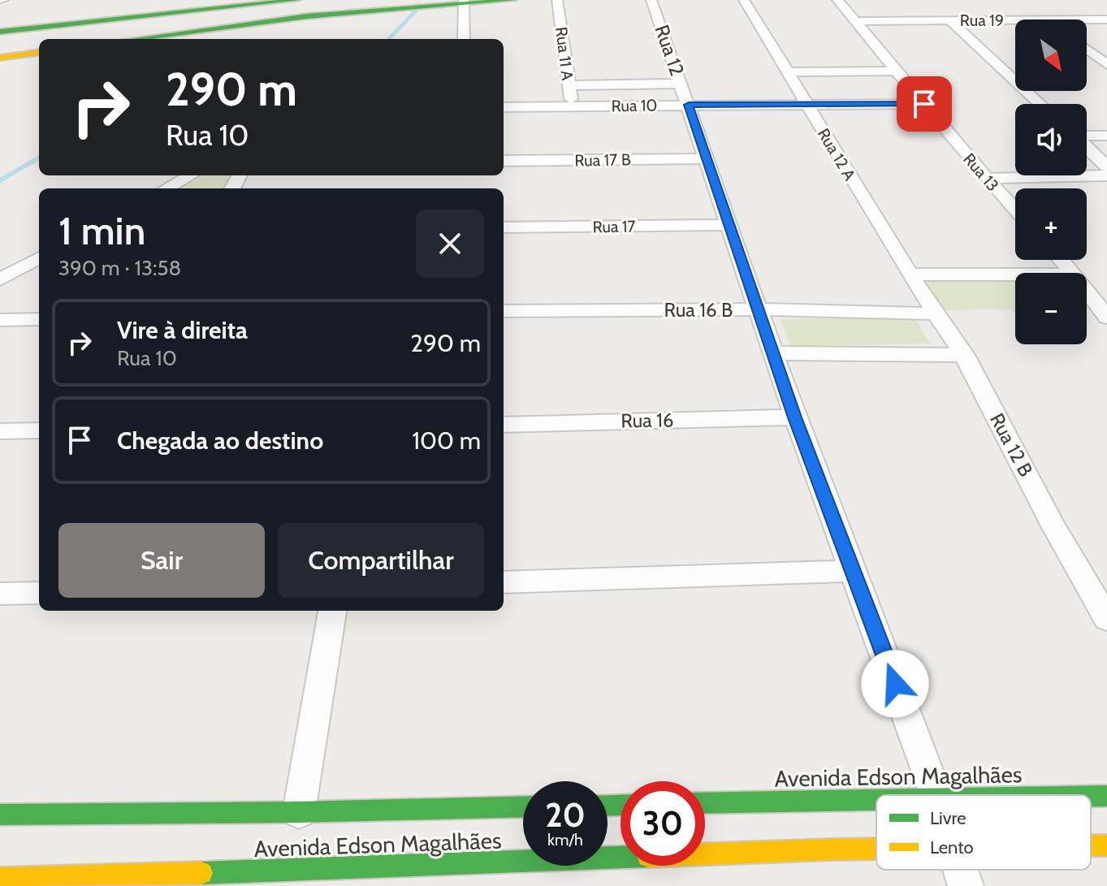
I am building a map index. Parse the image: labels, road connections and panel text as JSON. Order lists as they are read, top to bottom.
{
  "streets": {
    "main road": ["Avenida Edson Magalhães"],
    "street": [
      "Rua 19",
      "Rua 12",
      "Rua 11 A",
      "Rua 10",
      "Rua 12 A",
      "Rua 17 B",
      "Rua 13",
      "Rua 17",
      "Rua 16 B",
      "Rua 16",
      "Rua 12 B"
    ]
  },
  "crossings": [
    ["Rua 19", "Rua 13"],
    ["Rua 12", "Rua 10"],
    ["Rua 12", "Rua 17 B"],
    ["Rua 12", "Rua 17"],
    ["Rua 12", "Rua 16 B"],
    ["Rua 12", "Rua 16"],
    ["Rua 11 A", "Rua 10"],
    ["Rua 10", "Rua 12 A"],
    ["Rua 10", "Rua 13"],
    ["Rua 12 A", "Rua 12 B"],
    ["Rua 16 B", "Rua 12 B"]
  ],
  "legend": ["Livre", "Lento"],
  "north": "bottom right",
  "page": {
    "map_buttons": ["+", "−"],
    "turn": ["290 m", "Rua 10"],
    "heading": ["1 min", "390 m · 13:58"],
    "list": [
      {
        "name": "Vire à direita",
        "note": "Rua 10",
        "value": "290 m"
      },
      {
        "name": "Chegada ao destino",
        "value": "100 m"
      }
    ],
    "buttons": ["Sair", "Compartilhar"],
    "speed": "20 km/h",
    "limit": "30"
  }
}
